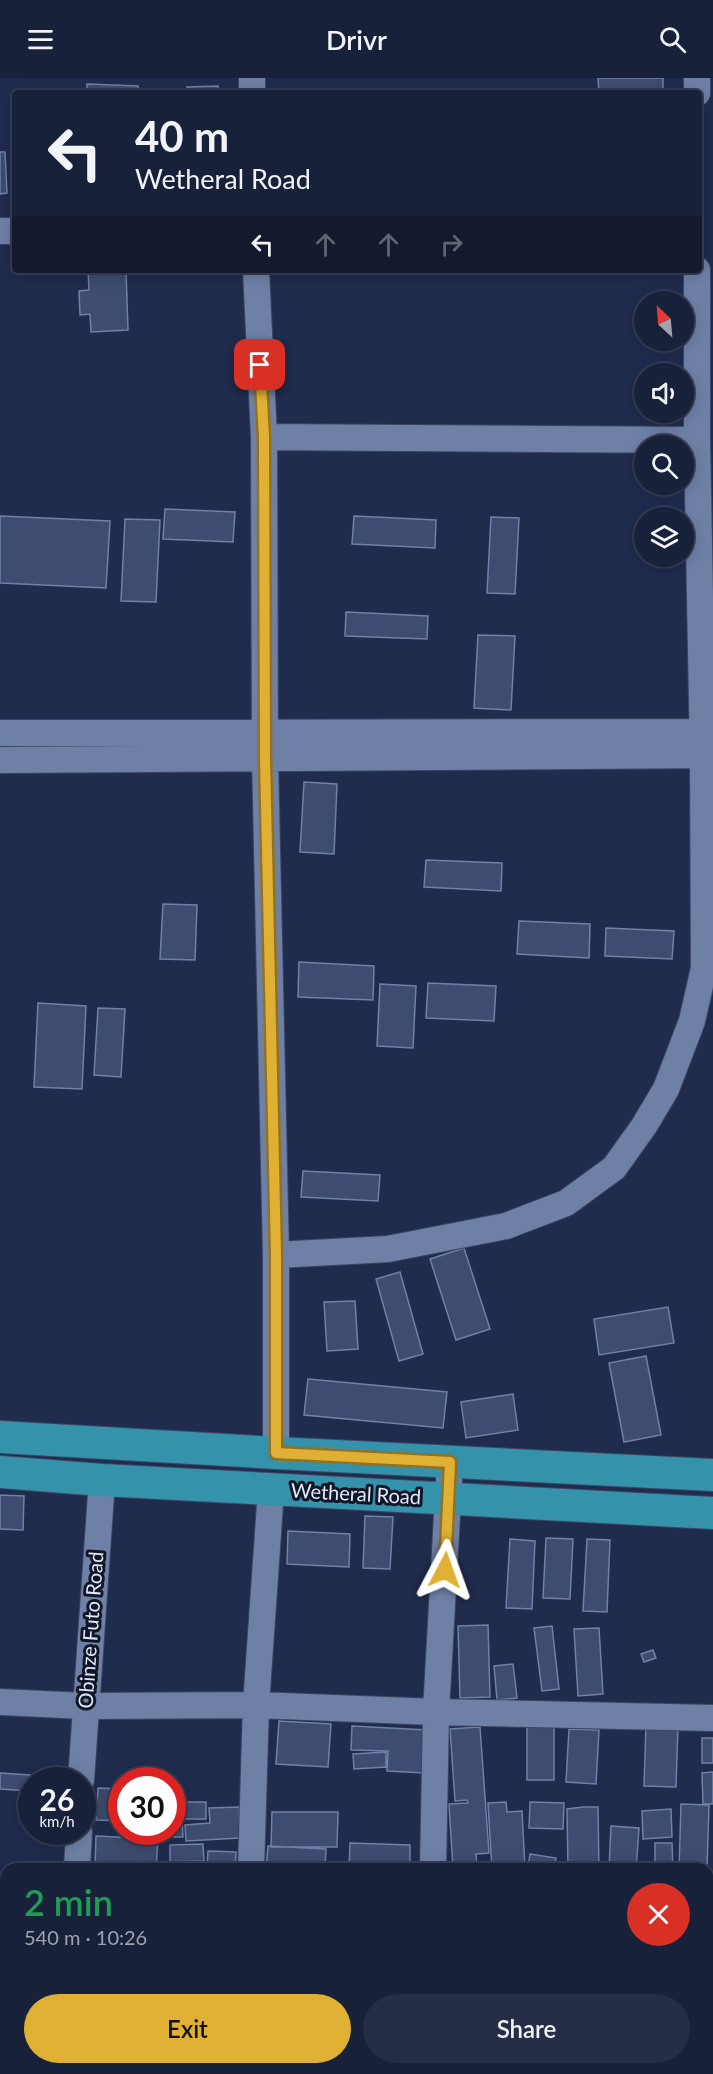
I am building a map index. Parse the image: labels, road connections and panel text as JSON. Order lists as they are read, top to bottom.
{
  "streets": {
    "main road": ["Wetheral Road"],
    "street": ["Obinze Futo Road"]
  },
  "crossings": [
    ["Wetheral Road", "Obinze Futo Road"]
  ],
  "north": "top left",
  "page": {
    "header": "Drivr",
    "turn": ["40 m", "Wetheral Road"],
    "speed": "26 km/h",
    "limit": "30",
    "heading": ["2 min", "540 m · 10:26"],
    "buttons": ["Exit", "Share"]
  }
}
